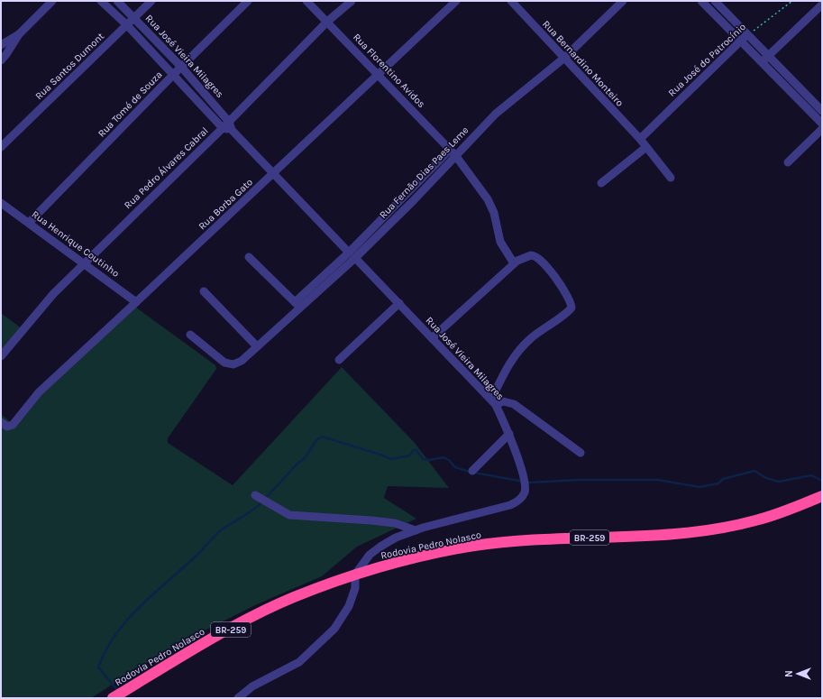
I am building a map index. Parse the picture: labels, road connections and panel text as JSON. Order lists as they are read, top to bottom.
{
  "streets": {
    "highway": ["BR-259", "Rodovia Pedro Nolasco"],
    "street": [
      "Rua José Vieira Milagres",
      "Rua José do Patrocínio",
      "Rua Bernardino Monteiro",
      "Rua Santos Dumont",
      "Rua Florentino Avidos",
      "Rua Tomé de Souza",
      "Rua Pedro Álvares Cabral",
      "Rua Fernão Dias Paes Leme",
      "Rua Borba Gato",
      "Rua Henrique Coutinho"
    ]
  },
  "crossings": [
    ["Rua José Vieira Milagres", "Rua Santos Dumont"],
    ["Rua José Vieira Milagres", "Rua Tomé de Souza"],
    ["Rua José Vieira Milagres", "Rua Pedro Álvares Cabral"],
    ["Rua José Vieira Milagres", "Rua Fernão Dias Paes Leme"],
    ["Rua José Vieira Milagres", "Rua Borba Gato"],
    ["Rua José Vieira Milagres", "Rodovia Pedro Nolasco"],
    ["Rua José do Patrocínio", "Rua Bernardino Monteiro"],
    ["Rua Bernardino Monteiro", "Rua Fernão Dias Paes Leme"],
    ["Rua Florentino Avidos", "Rua Pedro Álvares Cabral"],
    ["Rua Florentino Avidos", "Rua Fernão Dias Paes Leme"],
    ["Rua Florentino Avidos", "Rua Borba Gato"],
    ["Rua Tomé de Souza", "Rua Henrique Coutinho"],
    ["Rua Pedro Álvares Cabral", "Rua Henrique Coutinho"],
    ["Rua Borba Gato", "Rua Henrique Coutinho"]
  ],
  "north": "left"
}
